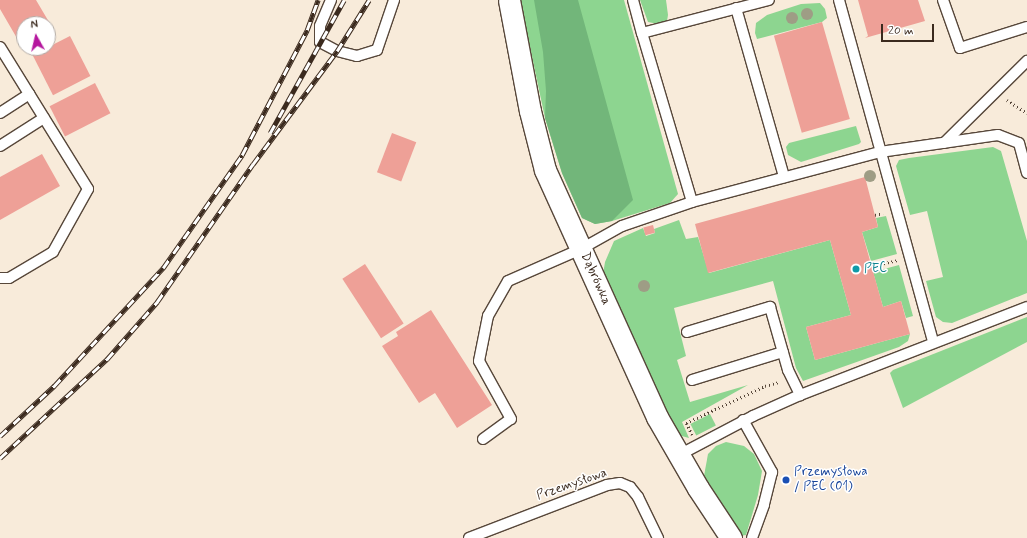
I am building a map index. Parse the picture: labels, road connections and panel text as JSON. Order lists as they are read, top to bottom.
{
  "streets": {
    "street": ["Dąbrówka"],
    "lane": ["Przemysłowa"]
  },
  "places": ["PEC", "Przemysłowa / PEC (01)"],
  "scale_bar": "20 m",
  "north": "top"
}
